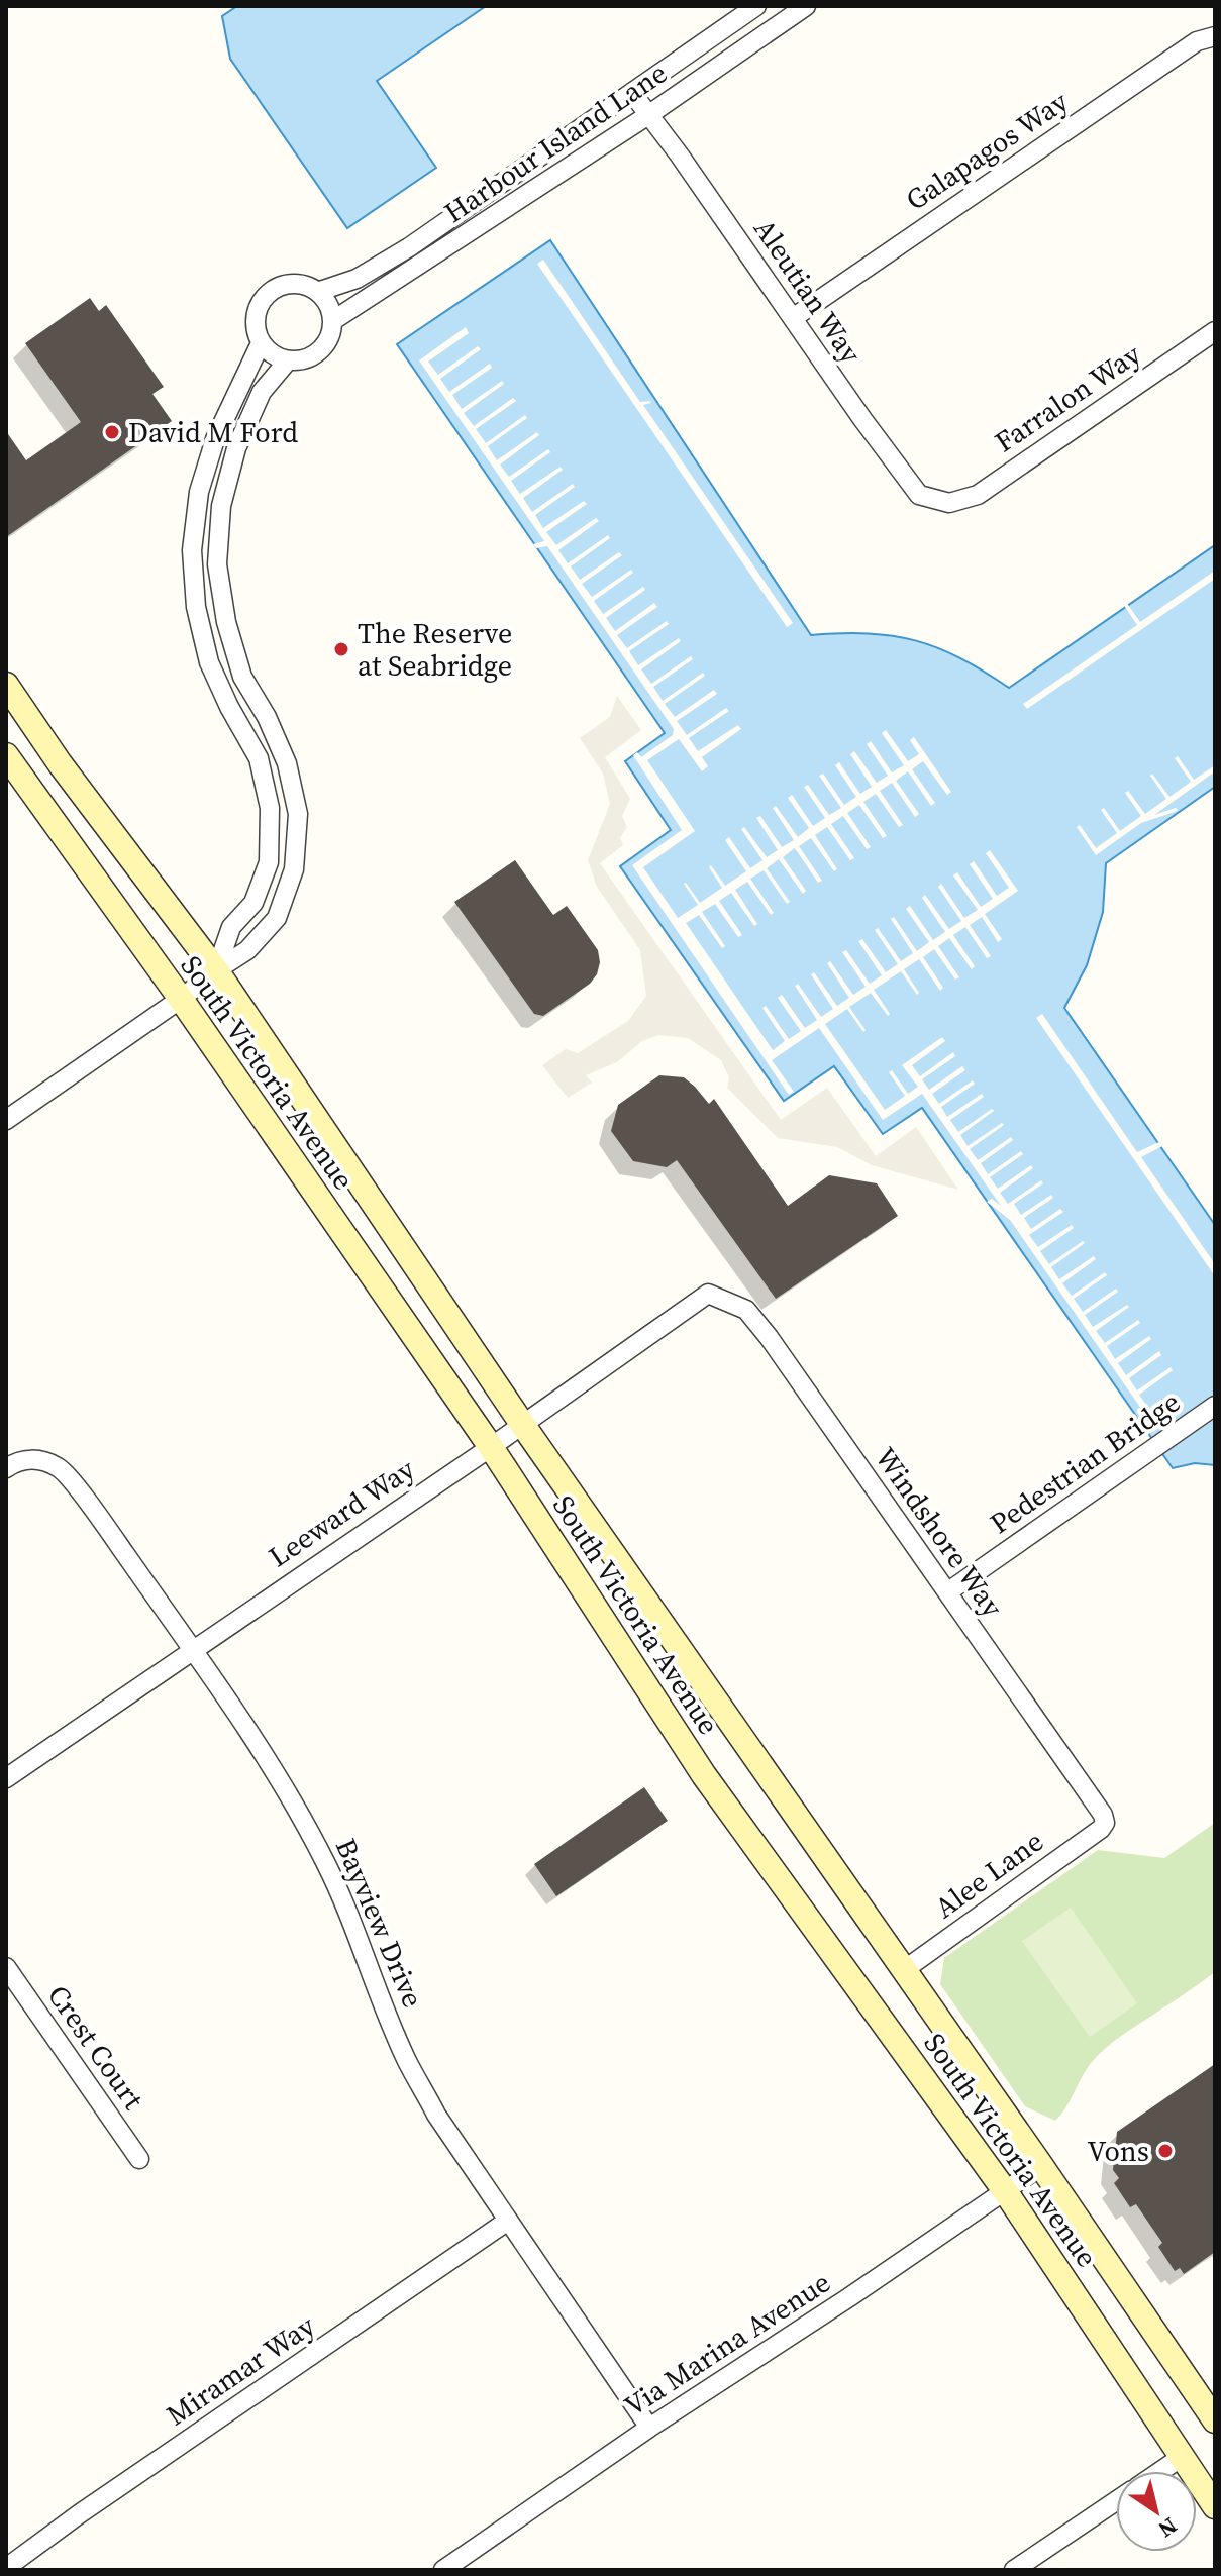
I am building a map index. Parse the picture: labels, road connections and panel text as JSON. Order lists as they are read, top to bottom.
{
  "streets": {
    "main road": ["South Victoria Avenue"],
    "street": [
      "Harbour Island Lane",
      "Galapagos Way",
      "Aleutian Way",
      "Farralon Way",
      "Pedestrian Bridge",
      "Leeward Way",
      "Windshore Way",
      "Alee Lane",
      "Bayview Drive",
      "Crest Court",
      "Via Marina Avenue",
      "Miramar Way"
    ]
  },
  "crossings": [
    ["Harbour Island Lane", "Aleutian Way"],
    ["Galapagos Way", "Aleutian Way"],
    ["Aleutian Way", "Farralon Way"],
    ["South Victoria Avenue", "Leeward Way"],
    ["South Victoria Avenue", "Alee Lane"],
    ["South Victoria Avenue", "Via Marina Avenue"],
    ["Pedestrian Bridge", "Windshore Way"],
    ["Leeward Way", "Windshore Way"],
    ["Leeward Way", "Bayview Drive"],
    ["Windshore Way", "Alee Lane"],
    ["Bayview Drive", "Via Marina Avenue"],
    ["Bayview Drive", "Miramar Way"]
  ],
  "places": ["David M Ford", "The Reserve at Seabridge", "Vons"],
  "north": "bottom right"
}
